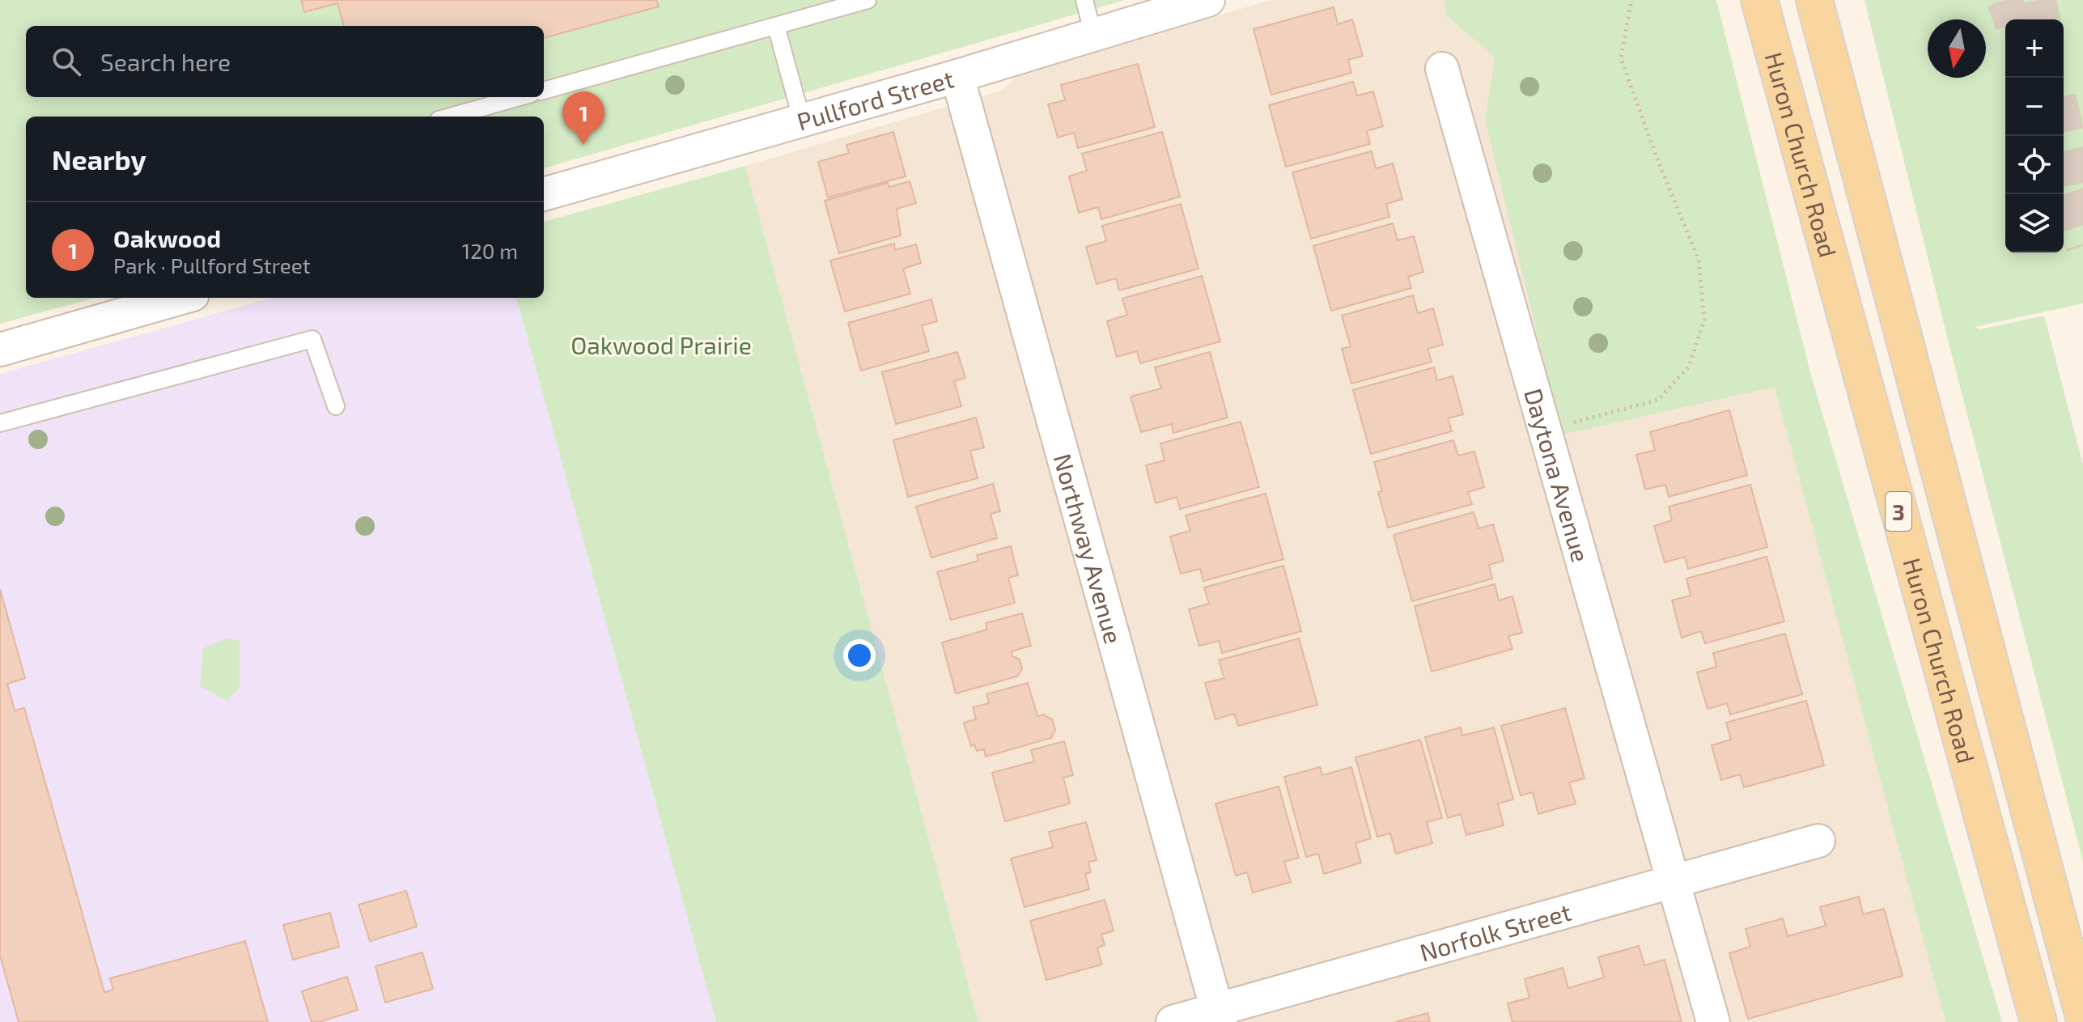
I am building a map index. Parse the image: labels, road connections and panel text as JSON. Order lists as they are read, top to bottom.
{
  "streets": {
    "main road": ["Huron Church Road", "3"],
    "street": [
      "Pullford Street",
      "Daytona Avenue",
      "Northway Avenue",
      "Norfolk Street"
    ]
  },
  "crossings": [
    ["Pullford Street", "Northway Avenue"],
    ["Daytona Avenue", "Norfolk Street"],
    ["Northway Avenue", "Norfolk Street"]
  ],
  "parks": ["Oakwood Prairie"],
  "north": "bottom",
  "page": {
    "map_buttons": ["+", "−"],
    "search": "Search here",
    "pins": "1",
    "heading": "Nearby",
    "list": [
      {
        "mark": "1",
        "name": "Oakwood",
        "note": "Park · Pullford Street",
        "value": "120 m"
      }
    ]
  }
}
